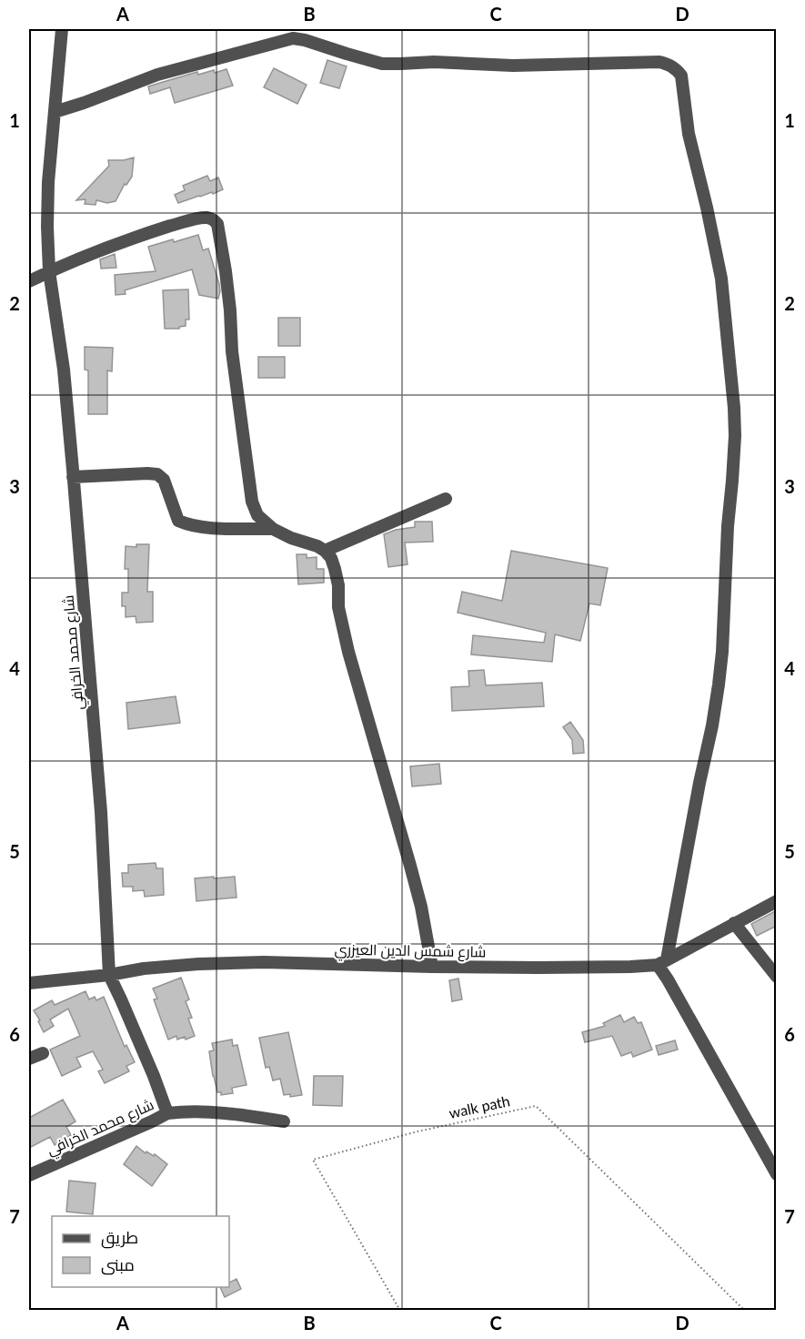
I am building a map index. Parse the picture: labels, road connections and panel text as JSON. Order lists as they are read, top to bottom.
{
  "streets": {
    "street": ["شارع محمد الخرافي", "شارع شمس الدين العيزري"],
    "path": ["walk path"]
  },
  "crossings": [
    ["شارع محمد الخرافي", "شارع شمس الدين العيزري"]
  ],
  "legend": ["طريق", "مبنى"],
  "grid": {
    "columns": [
      "A",
      "B",
      "C",
      "D"
    ],
    "rows": [
      "1",
      "2",
      "3",
      "4",
      "5",
      "6",
      "7"
    ]
  }
}
